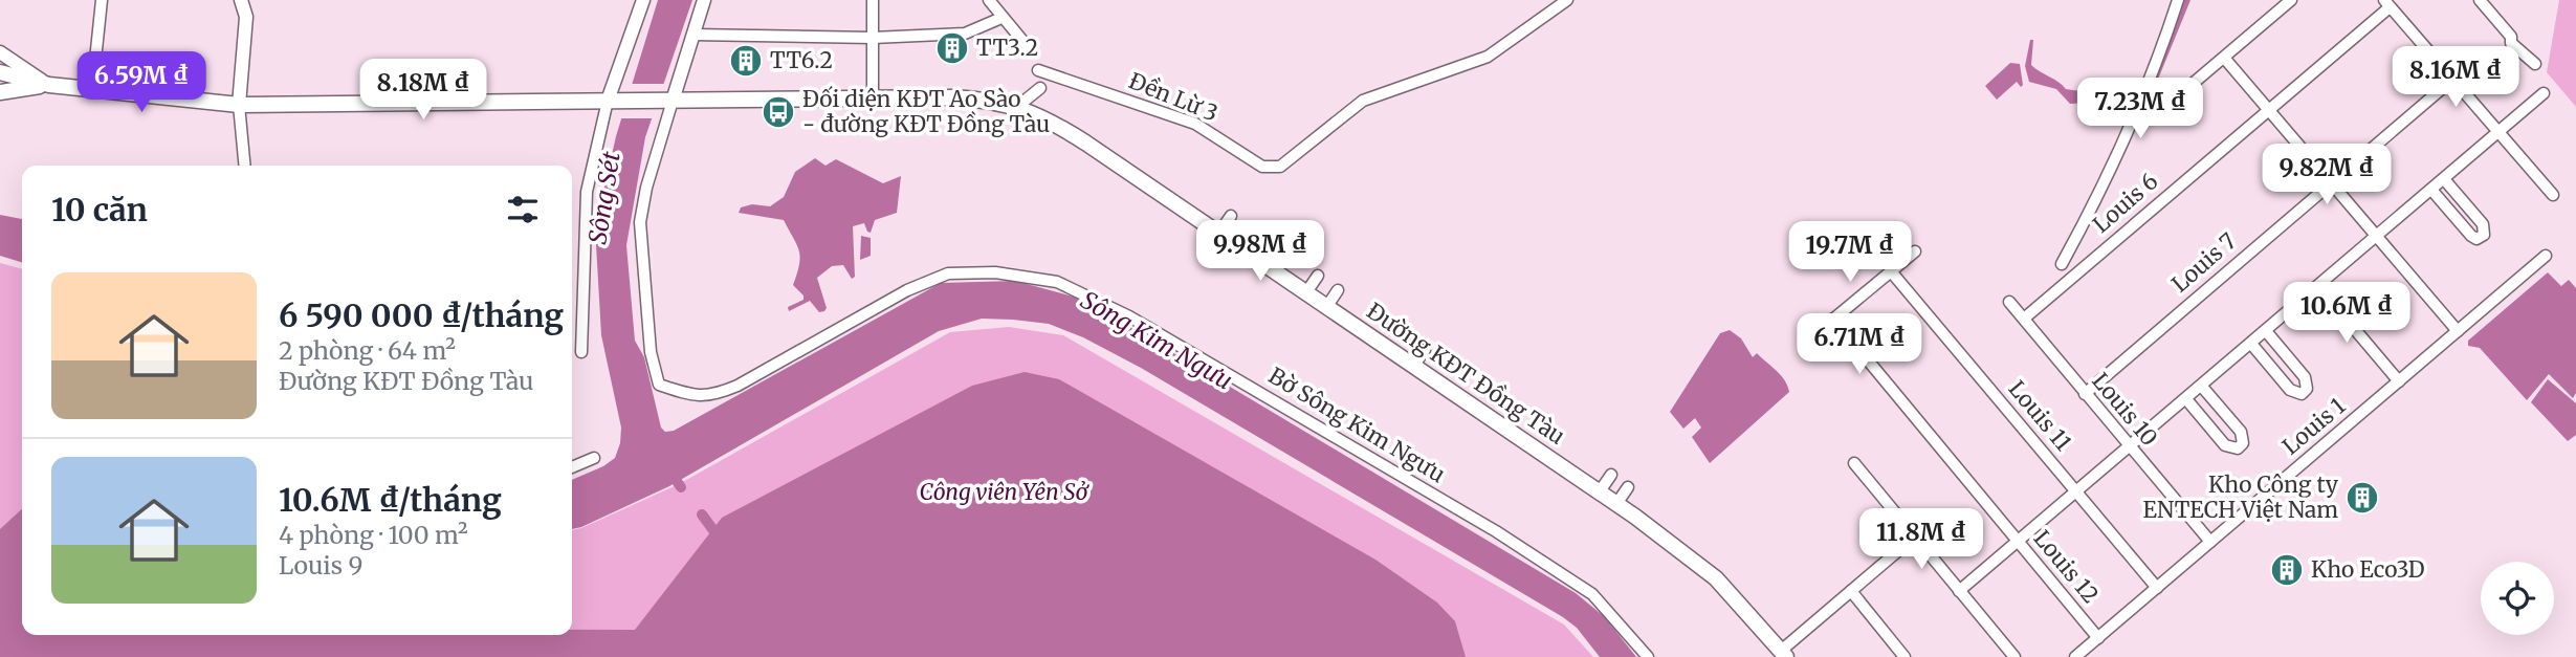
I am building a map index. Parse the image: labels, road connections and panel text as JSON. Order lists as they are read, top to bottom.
{
  "streets": {
    "main road": ["Đường KĐT Đồng Tàu"],
    "street": [
      "Đền Lừ 3",
      "Louis 6",
      "Louis 7",
      "Louis 10",
      "Louis 11",
      "Bờ Sông Kim Ngưu",
      "Louis 1",
      "Louis 12"
    ]
  },
  "crossings": [
    ["Louis 6", "Louis 10"],
    ["Louis 7", "Louis 10"],
    ["Đường KĐT Đồng Tàu", "Bờ Sông Kim Ngưu"],
    ["Louis 10", "Louis 1"],
    ["Louis 11", "Louis 1"],
    ["Louis 1", "Louis 12"]
  ],
  "water": ["Sông Sét", "Sông Kim Ngưu"],
  "parks": ["Công viên Yên Sở"],
  "places": {
    "building": [
      "TT3.2",
      "TT6.2",
      "Kho Công ty ENTECH Việt Nam",
      "Kho Eco3D"
    ],
    "bus stop": ["Đối diện KĐT Ao Sào - đường KĐT Đồng Tàu"]
  },
  "page": {
    "price": [
      "8.16M ₫",
      "6.59M ₫",
      "8.18M ₫",
      "7.23M ₫",
      "9.82M ₫",
      "9.98M ₫",
      "19.7M ₫",
      "10.6M ₫",
      "6.71M ₫",
      "11.8M ₫"
    ],
    "heading": "10 căn",
    "list": [
      {
        "name": "6 590 000 ₫/tháng",
        "note": "2 phòng · 64 m² · Đường KĐT Đồng Tàu"
      },
      {
        "name": "10.6M ₫/tháng",
        "note": "4 phòng · 100 m² · Louis 9"
      }
    ]
  }
}
